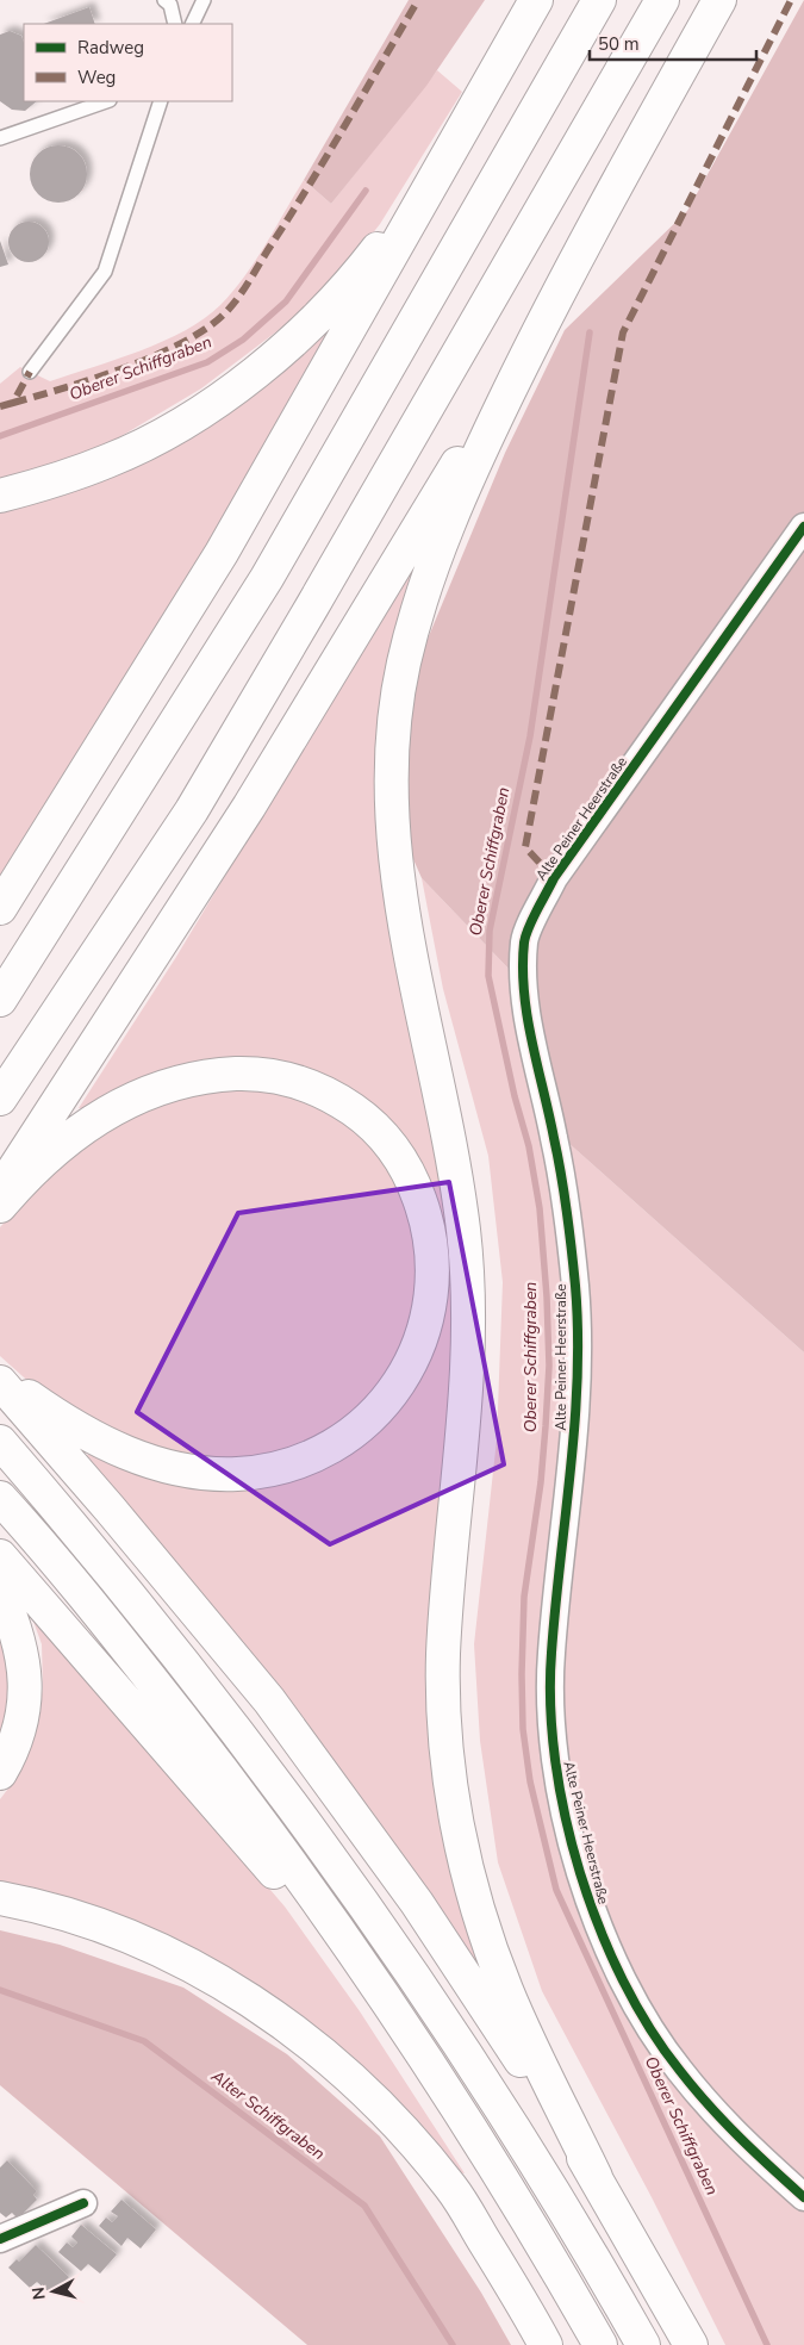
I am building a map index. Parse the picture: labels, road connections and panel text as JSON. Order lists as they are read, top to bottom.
{
  "streets": {
    "street": ["Alte Peiner Heerstraße"]
  },
  "water": ["Oberer Schiffgraben", "Alter Schiffgraben"],
  "legend": ["Radweg", "Weg"],
  "scale_bar": "50 m",
  "north": "left"
}
